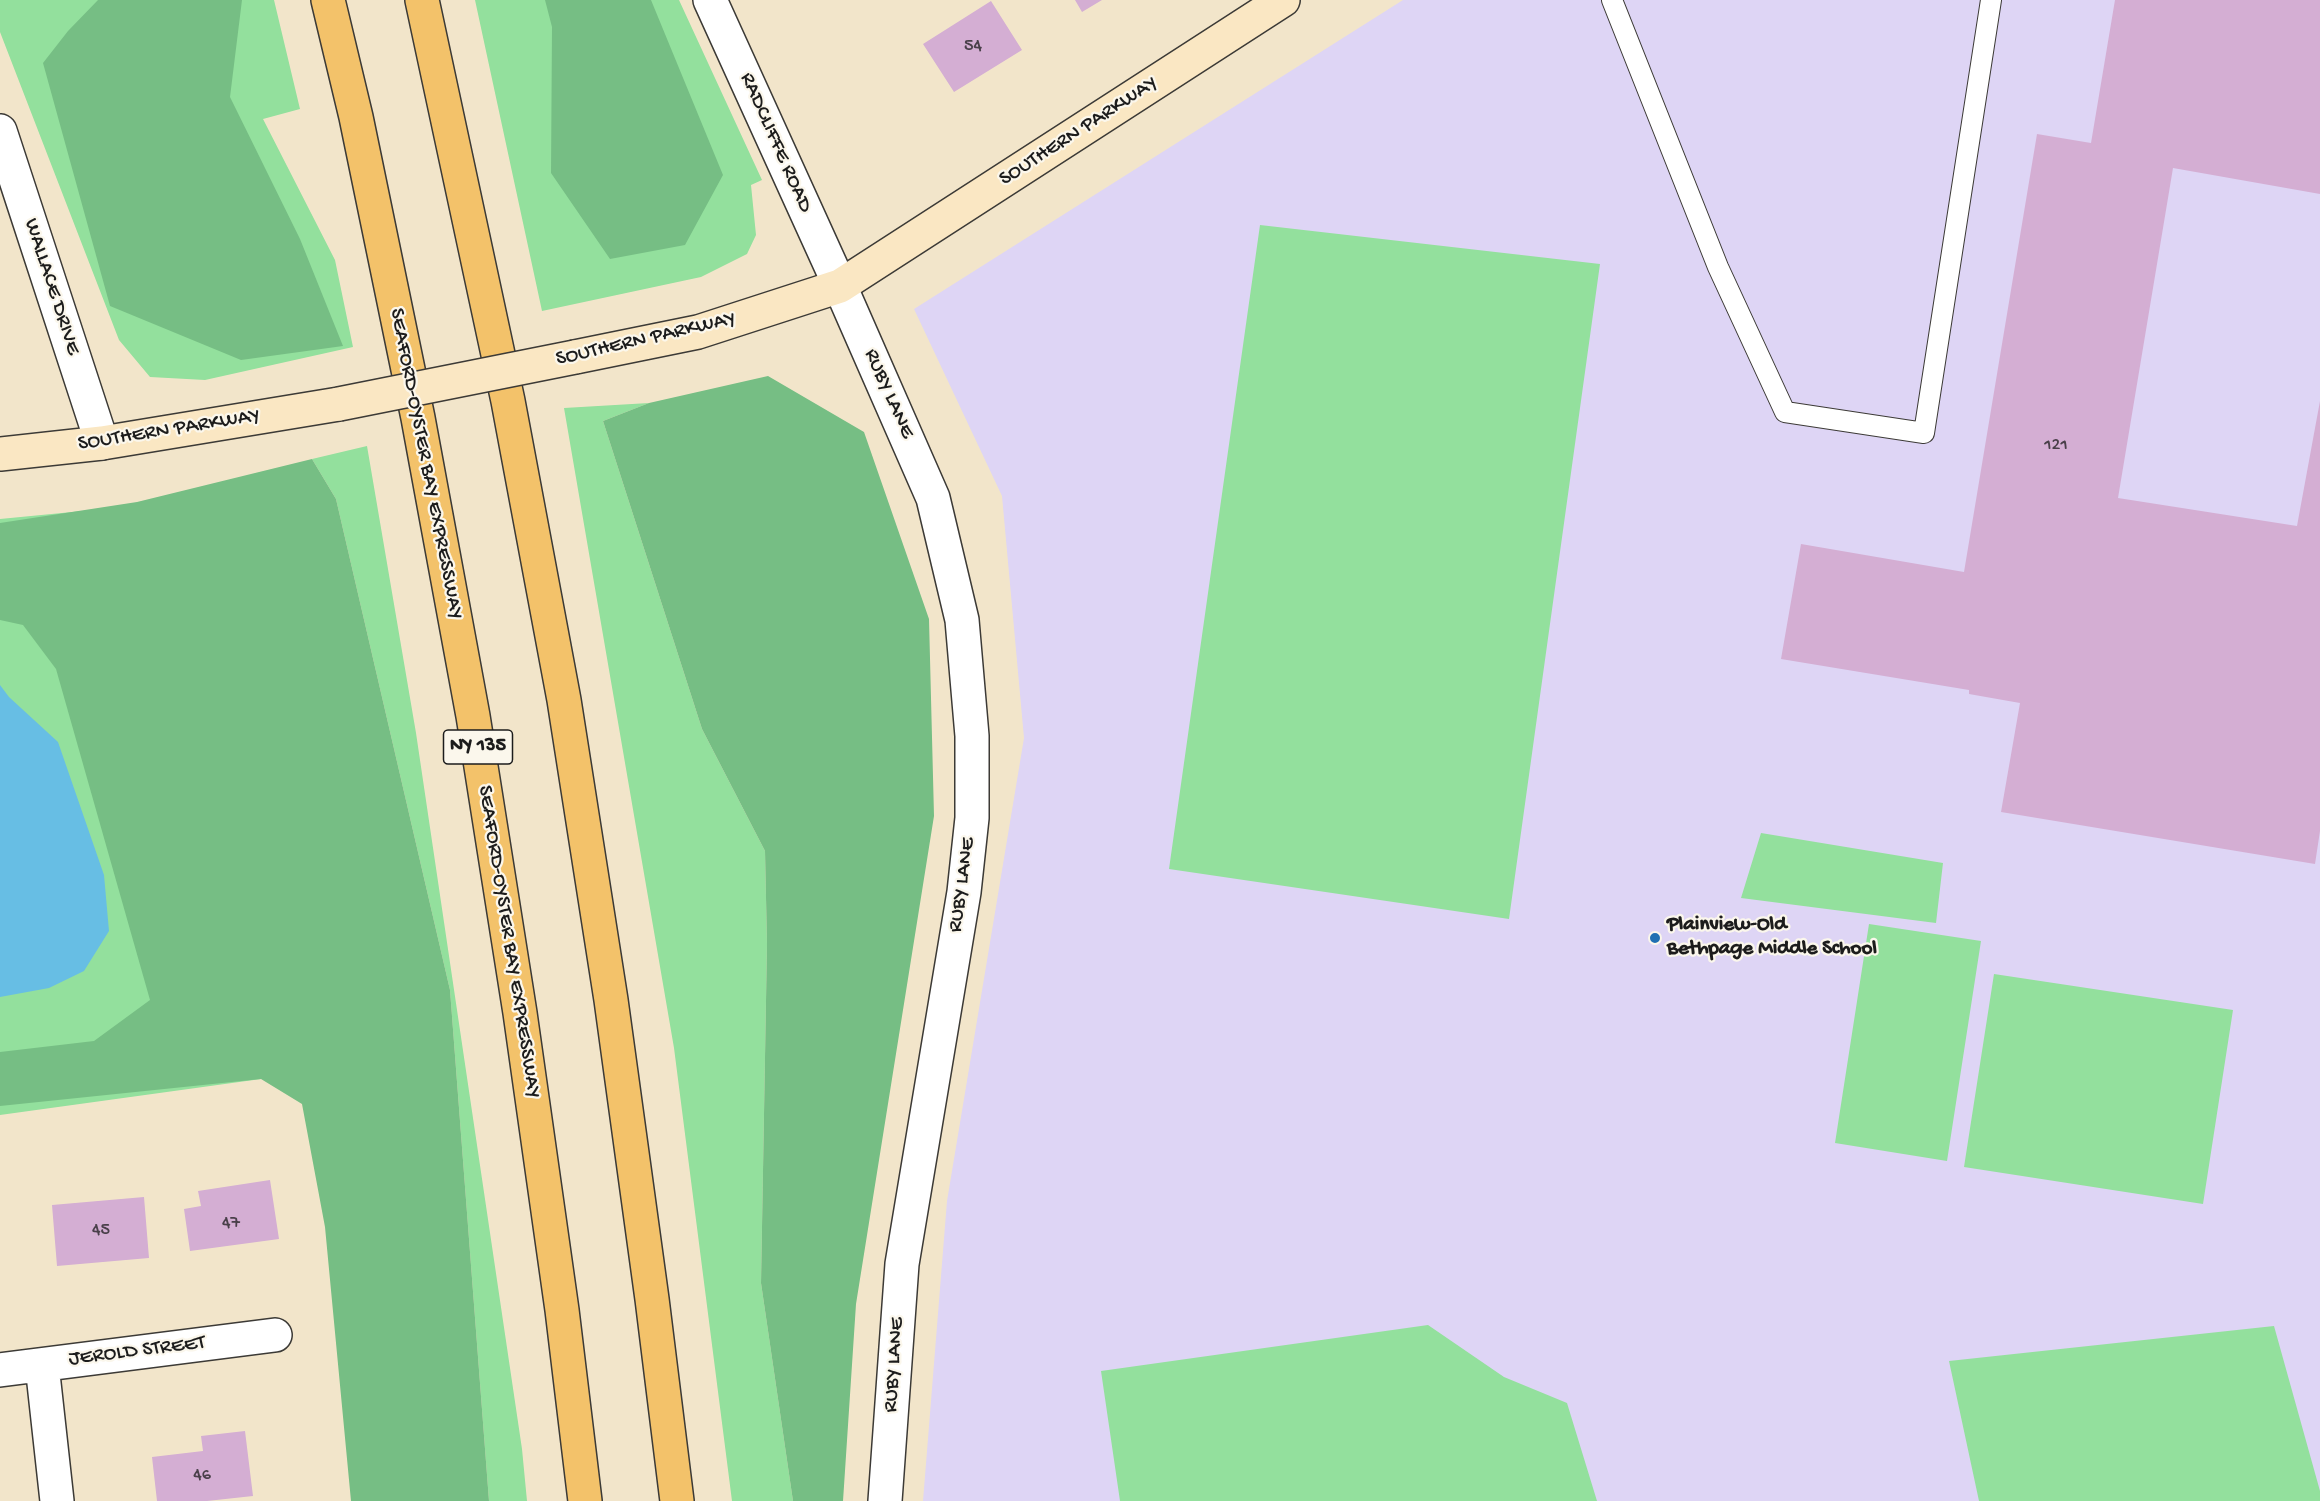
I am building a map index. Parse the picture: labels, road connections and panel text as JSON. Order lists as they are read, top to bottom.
{
  "streets": {
    "highway": ["SEAFORD-OYSTER BAY EXPRESSWAY", "NY 135"],
    "street": [
      "SOUTHERN PARKWAY",
      "RADCLIFFE ROAD",
      "WALLACE DRIVE",
      "RUBY LANE",
      "JEROLD STREET"
    ]
  },
  "crossings": [
    ["SOUTHERN PARKWAY", "RADCLIFFE ROAD"],
    ["SOUTHERN PARKWAY", "WALLACE DRIVE"],
    ["SOUTHERN PARKWAY", "RUBY LANE"],
    ["RADCLIFFE ROAD", "RUBY LANE"]
  ],
  "places": ["Plainview-Old Bethpage Middle School"],
  "house_numbers": [
    "54",
    "121",
    "47",
    "45",
    "46"
  ]
}
